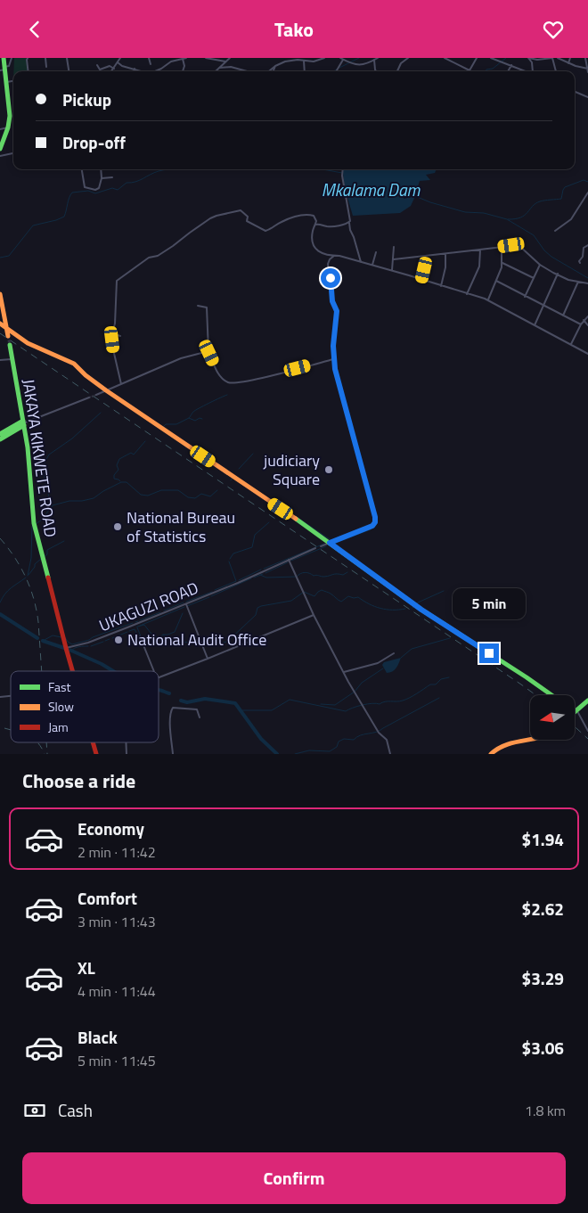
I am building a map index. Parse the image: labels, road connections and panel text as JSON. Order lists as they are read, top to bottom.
{
  "streets": {
    "street": ["JAKAYA KIKWETE ROAD", "UKAGUZI ROAD"]
  },
  "crossings": [
    ["JAKAYA KIKWETE ROAD", "UKAGUZI ROAD"]
  ],
  "water": ["Mkalama Dam"],
  "places": ["judiciary Square", "National Bureau of Statistics", "National Audit Office"],
  "legend": ["Fast", "Slow", "Jam"],
  "north": "left",
  "page": {
    "header": "Tako",
    "banner": ["Pickup", "Drop-off"],
    "bubble": "5 min",
    "heading": "Choose a ride",
    "list": [
      {
        "name": "Economy",
        "note": "2 min · 11:42",
        "value": "$1.94"
      },
      {
        "name": "Comfort",
        "note": "3 min · 11:43",
        "value": "$2.62"
      },
      {
        "name": "XL",
        "note": "4 min · 11:44",
        "value": "$3.29"
      },
      {
        "name": "Black",
        "note": "5 min · 11:45",
        "value": "$3.06"
      }
    ],
    "pay": ["Cash", "1.8 km"],
    "buttons": "Confirm"
  }
}
